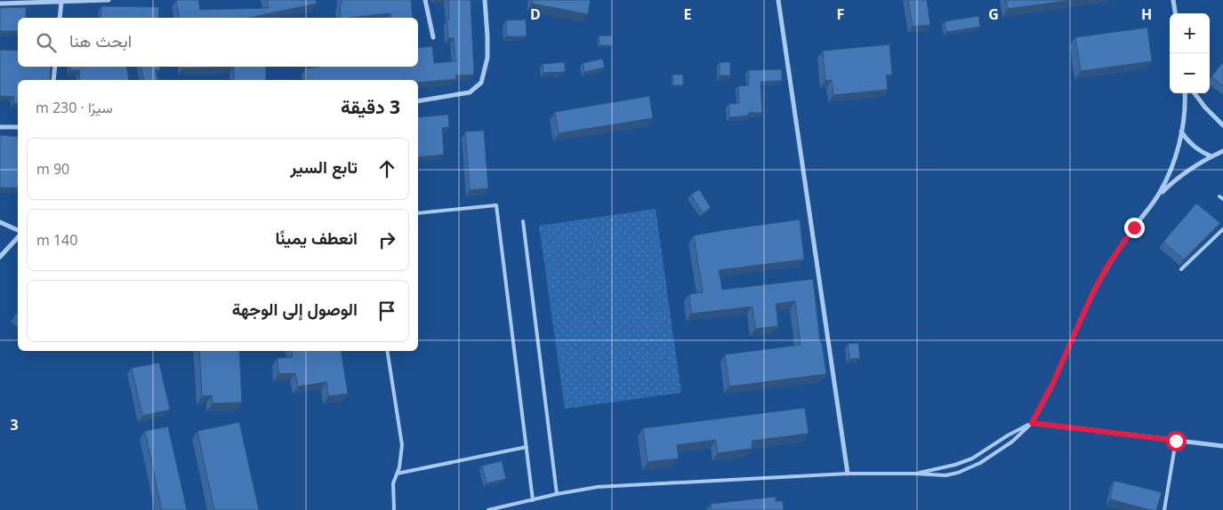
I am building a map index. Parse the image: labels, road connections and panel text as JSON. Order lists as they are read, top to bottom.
{
  "page": {
    "map_buttons": ["+", "−"],
    "search": "ابحث هنا",
    "heading": ["3 دقيقة", "سيرًا · 230 m"],
    "list": [
      ["تابع السير", "90 m"],
      ["انعطف يمينًا", "140 m"],
      "الوصول إلى الوجهة"
    ]
  },
  "grid": {
    "columns": [
      "D",
      "E",
      "F",
      "G",
      "H"
    ],
    "rows": ["3"]
  }
}
